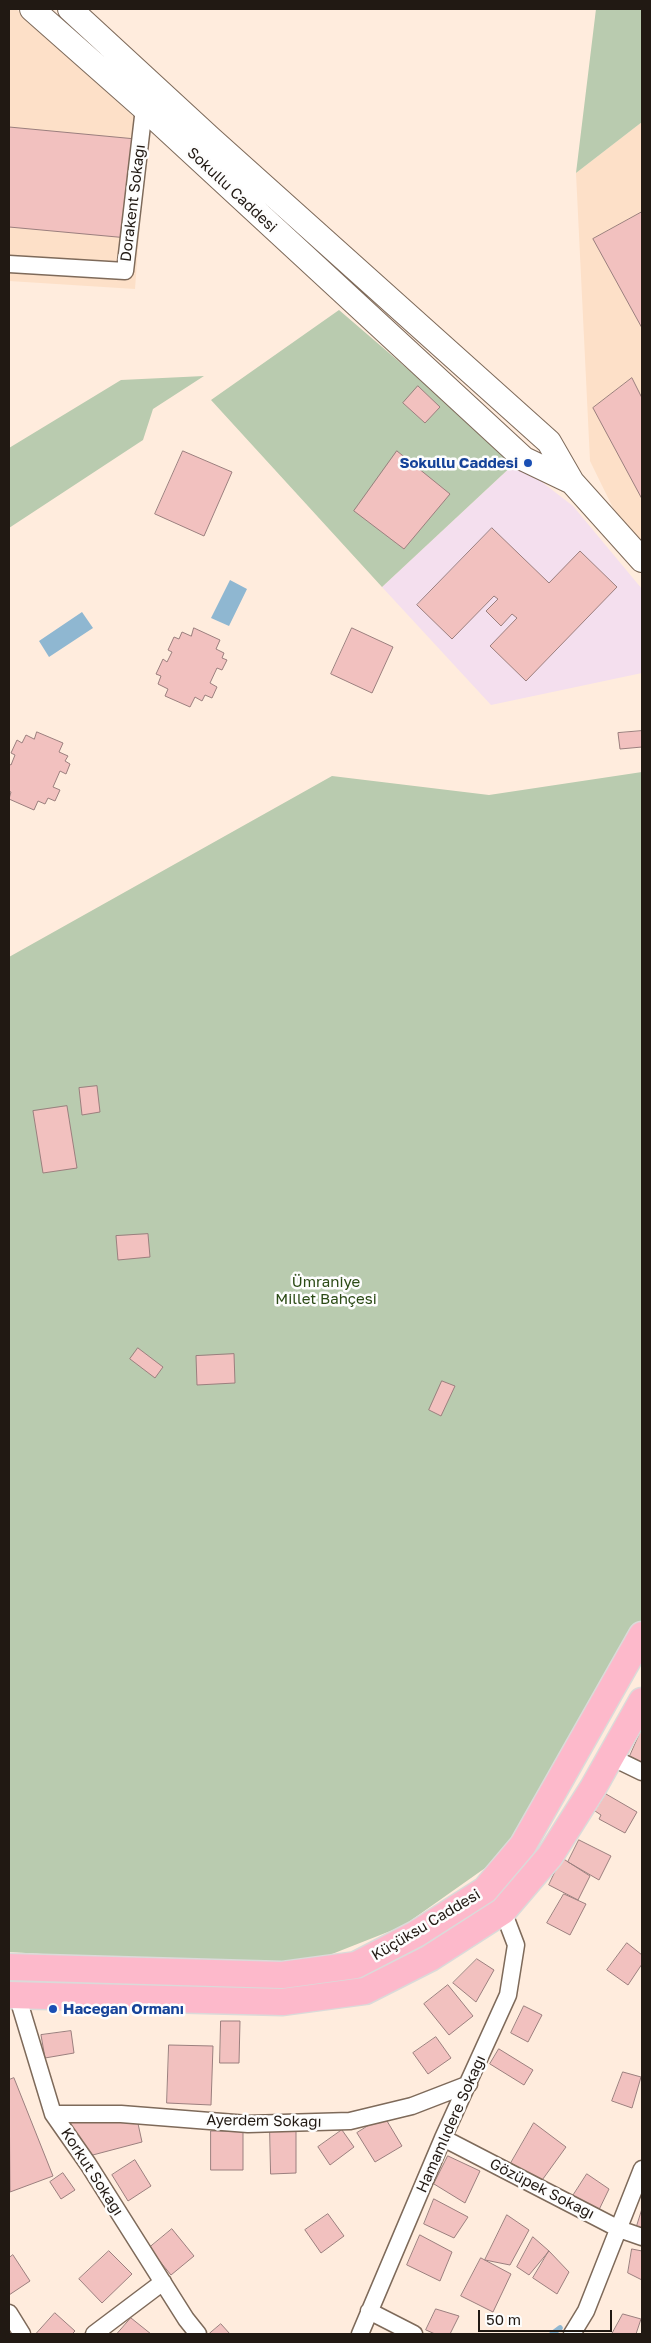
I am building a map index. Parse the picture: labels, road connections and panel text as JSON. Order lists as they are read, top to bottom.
{
  "streets": {
    "main road": ["Küçüksu Caddesi"],
    "street": [
      "Sokullu Caddesi",
      "Dorakent Sokağı",
      "Ayerdem Sokağı",
      "Hamamlıdere Sokağı",
      "Korkut Sokağı",
      "Gözüpek Sokağı"
    ]
  },
  "crossings": [
    ["Sokullu Caddesi", "Dorakent Sokağı"],
    ["Küçüksu Caddesi", "Hamamlıdere Sokağı"],
    ["Küçüksu Caddesi", "Korkut Sokağı"],
    ["Ayerdem Sokağı", "Hamamlıdere Sokağı"],
    ["Ayerdem Sokağı", "Korkut Sokağı"],
    ["Hamamlıdere Sokağı", "Gözüpek Sokağı"]
  ],
  "parks": ["Ümraniye Millet Bahçesi"],
  "places": ["Sokullu Caddesi", "Hacegan Ormanı"],
  "scale_bar": "50 m"
}
